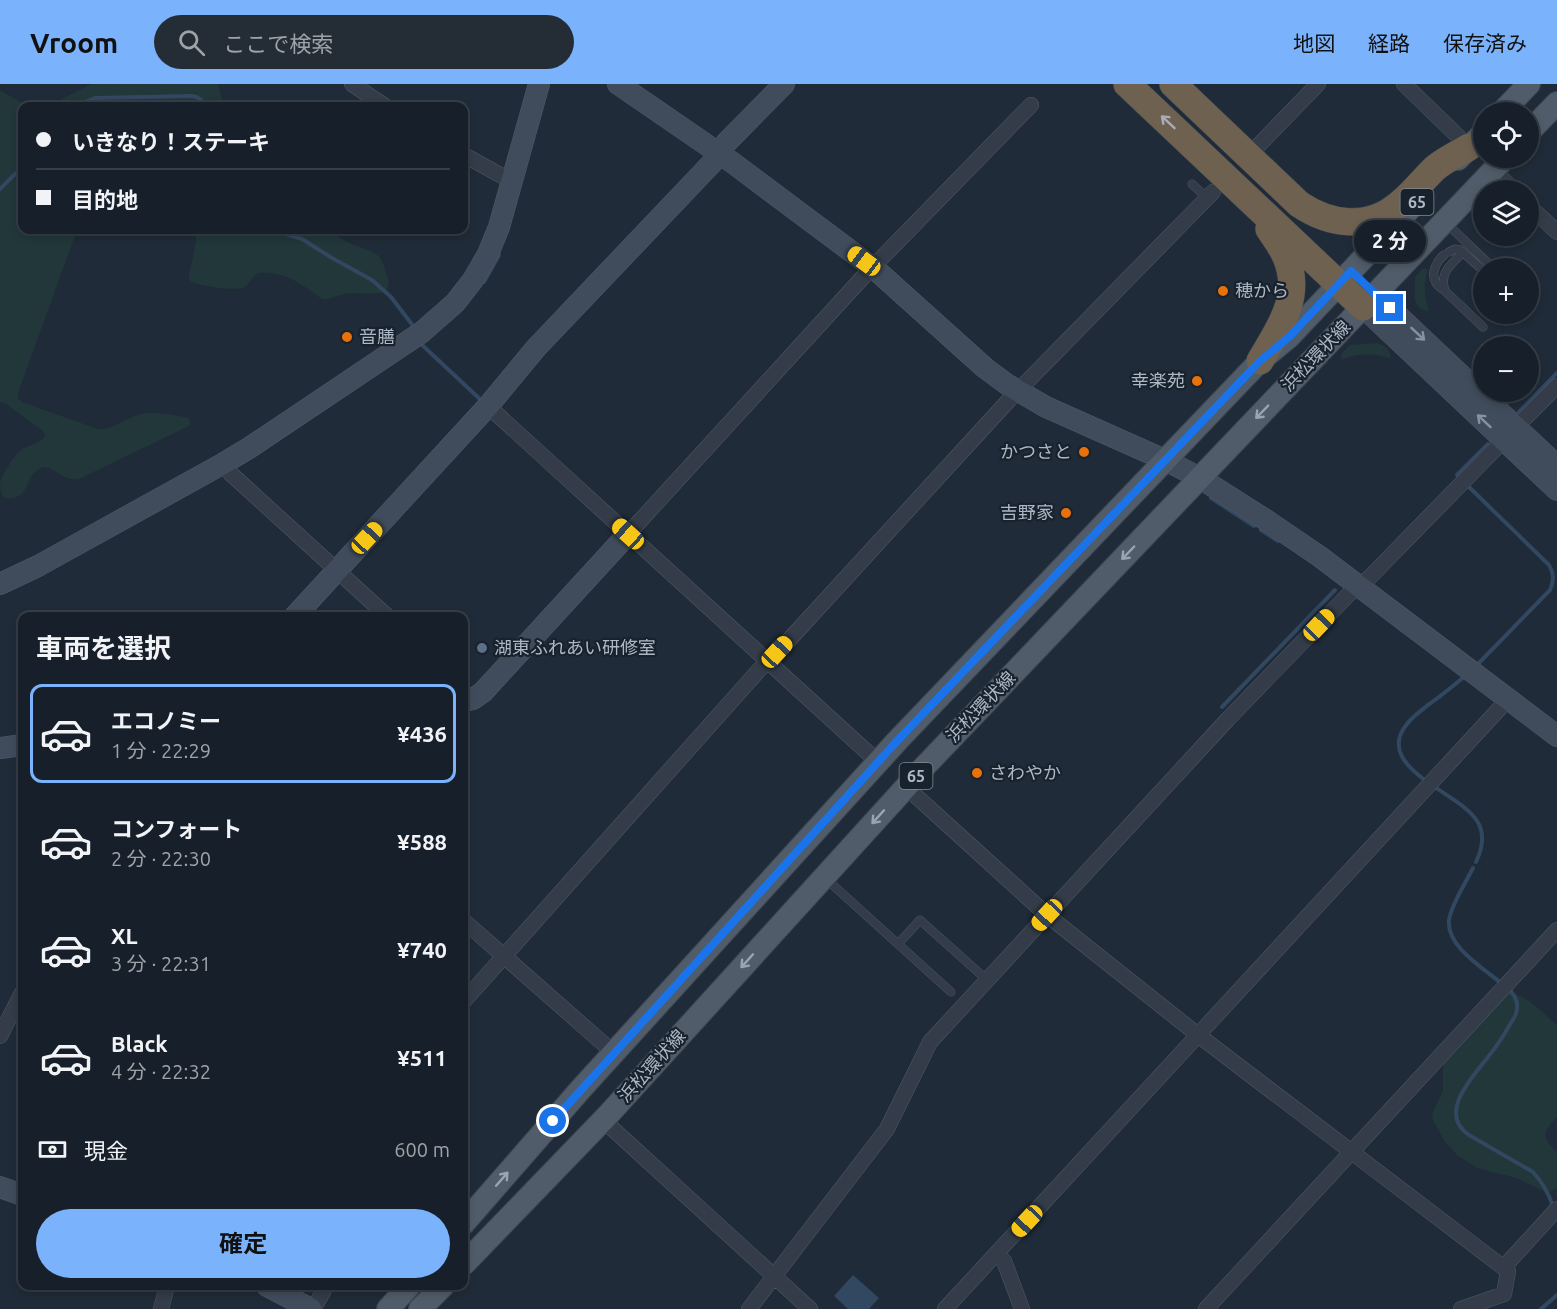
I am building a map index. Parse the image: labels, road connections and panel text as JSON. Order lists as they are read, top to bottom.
{
  "streets": {
    "main road": ["65", "浜松環状線"]
  },
  "places": [
    "穂から",
    "音膳",
    "幸楽苑",
    "かつさと",
    "吉野家",
    "湖東ふれあい研修室",
    "さわやか"
  ],
  "page": {
    "header": "Vroom",
    "search": "ここで検索",
    "nav": ["地図", "経路", "保存済み"],
    "map_buttons": ["+", "−"],
    "banner": ["いきなり！ステーキ", "目的地"],
    "bubble": "2 分",
    "heading": "車両を選択",
    "list": [
      {
        "name": "エコノミー",
        "note": "1 分 · 22:29",
        "value": "¥436"
      },
      {
        "name": "コンフォート",
        "note": "2 分 · 22:30",
        "value": "¥588"
      },
      {
        "name": "XL",
        "note": "3 分 · 22:31",
        "value": "¥740"
      },
      {
        "name": "Black",
        "note": "4 分 · 22:32",
        "value": "¥511"
      }
    ],
    "pay": ["現金", "600 m"],
    "buttons": "確定"
  }
}
